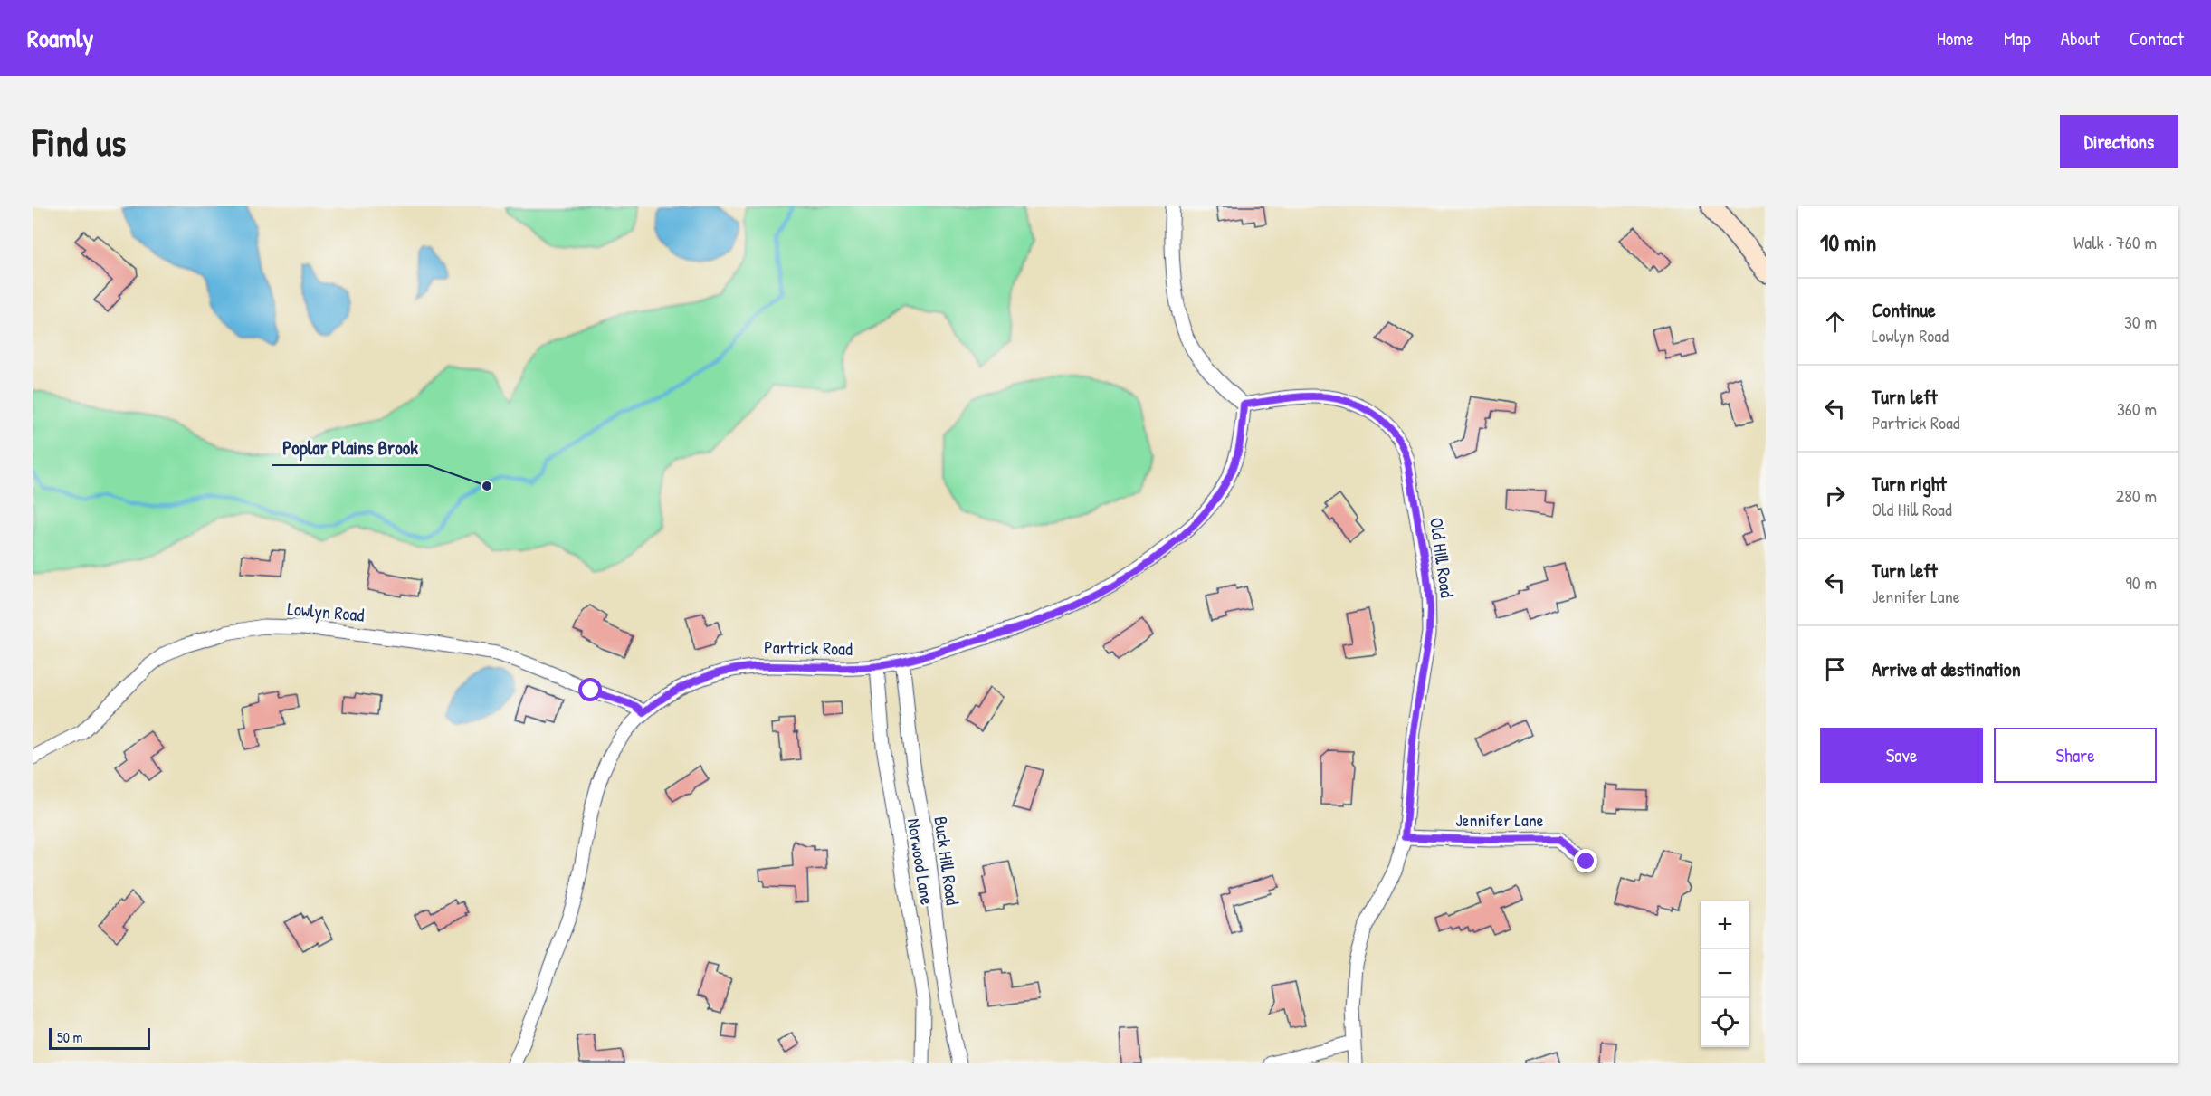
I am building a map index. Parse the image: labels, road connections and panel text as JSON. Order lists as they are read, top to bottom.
{
  "streets": {
    "street": [
      "Old Hill Road",
      "Lowlyn Road",
      "Partrick Road",
      "Jennifer Lane",
      "Buck Hill Road",
      "Norwood Lane"
    ]
  },
  "crossings": [
    ["Old Hill Road", "Partrick Road"],
    ["Old Hill Road", "Jennifer Lane"],
    ["Lowlyn Road", "Partrick Road"],
    ["Partrick Road", "Buck Hill Road"],
    ["Partrick Road", "Norwood Lane"]
  ],
  "places": ["Poplar Plains Brook"],
  "scale_bar": "50 m",
  "page": {
    "header": "Roamly",
    "nav": [
      "Home",
      "Map",
      "About",
      "Contact"
    ],
    "buttons": [
      "Directions",
      ["Save", "Share"]
    ],
    "title": "Find us",
    "heading": ["10 min", "Walk · 760 m"],
    "list": [
      ["Continue", "Lowlyn Road", "30 m"],
      ["Turn left", "Partrick Road", "360 m"],
      ["Turn right", "Old Hill Road", "280 m"],
      ["Turn left", "Jennifer Lane", "90 m"],
      "Arrive at destination"
    ],
    "map_buttons": ["+", "−"],
    "scale": "50 m"
  }
}
